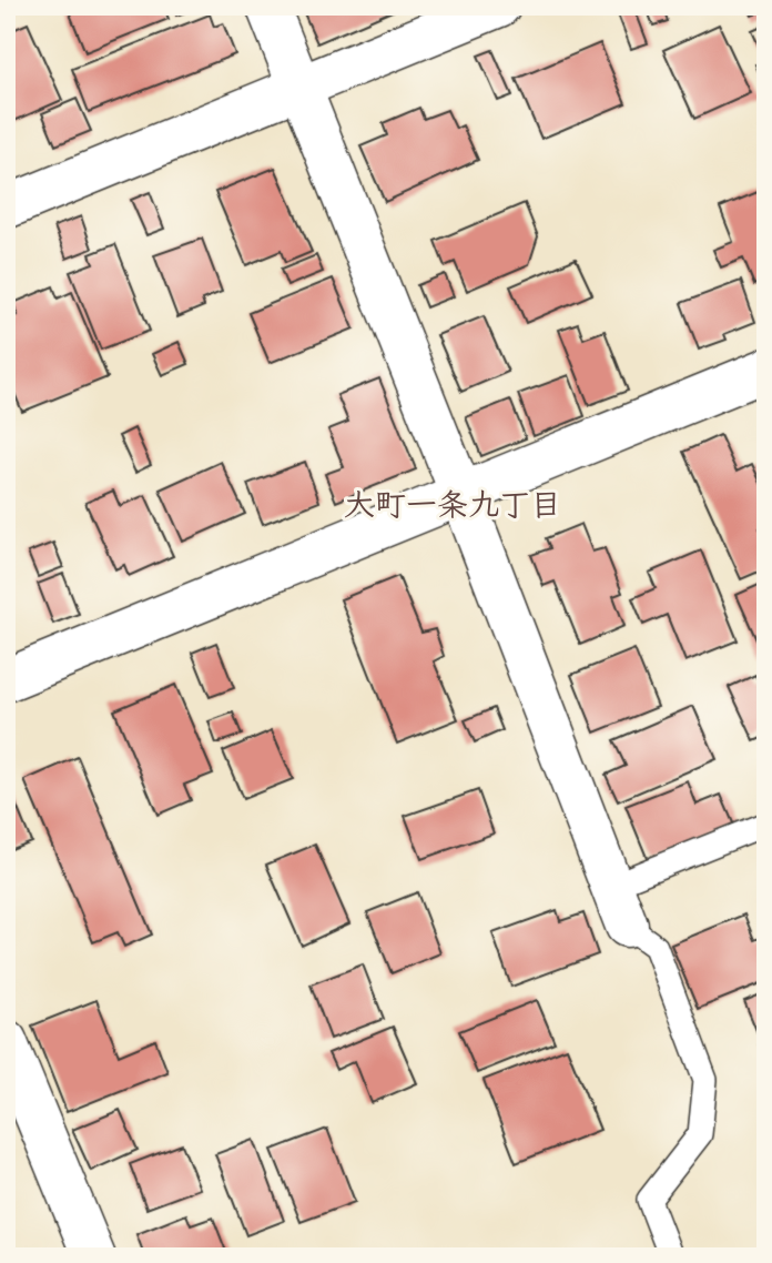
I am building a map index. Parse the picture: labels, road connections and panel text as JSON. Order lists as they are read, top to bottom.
{
  "districts": ["大町一条九丁目"]
}
